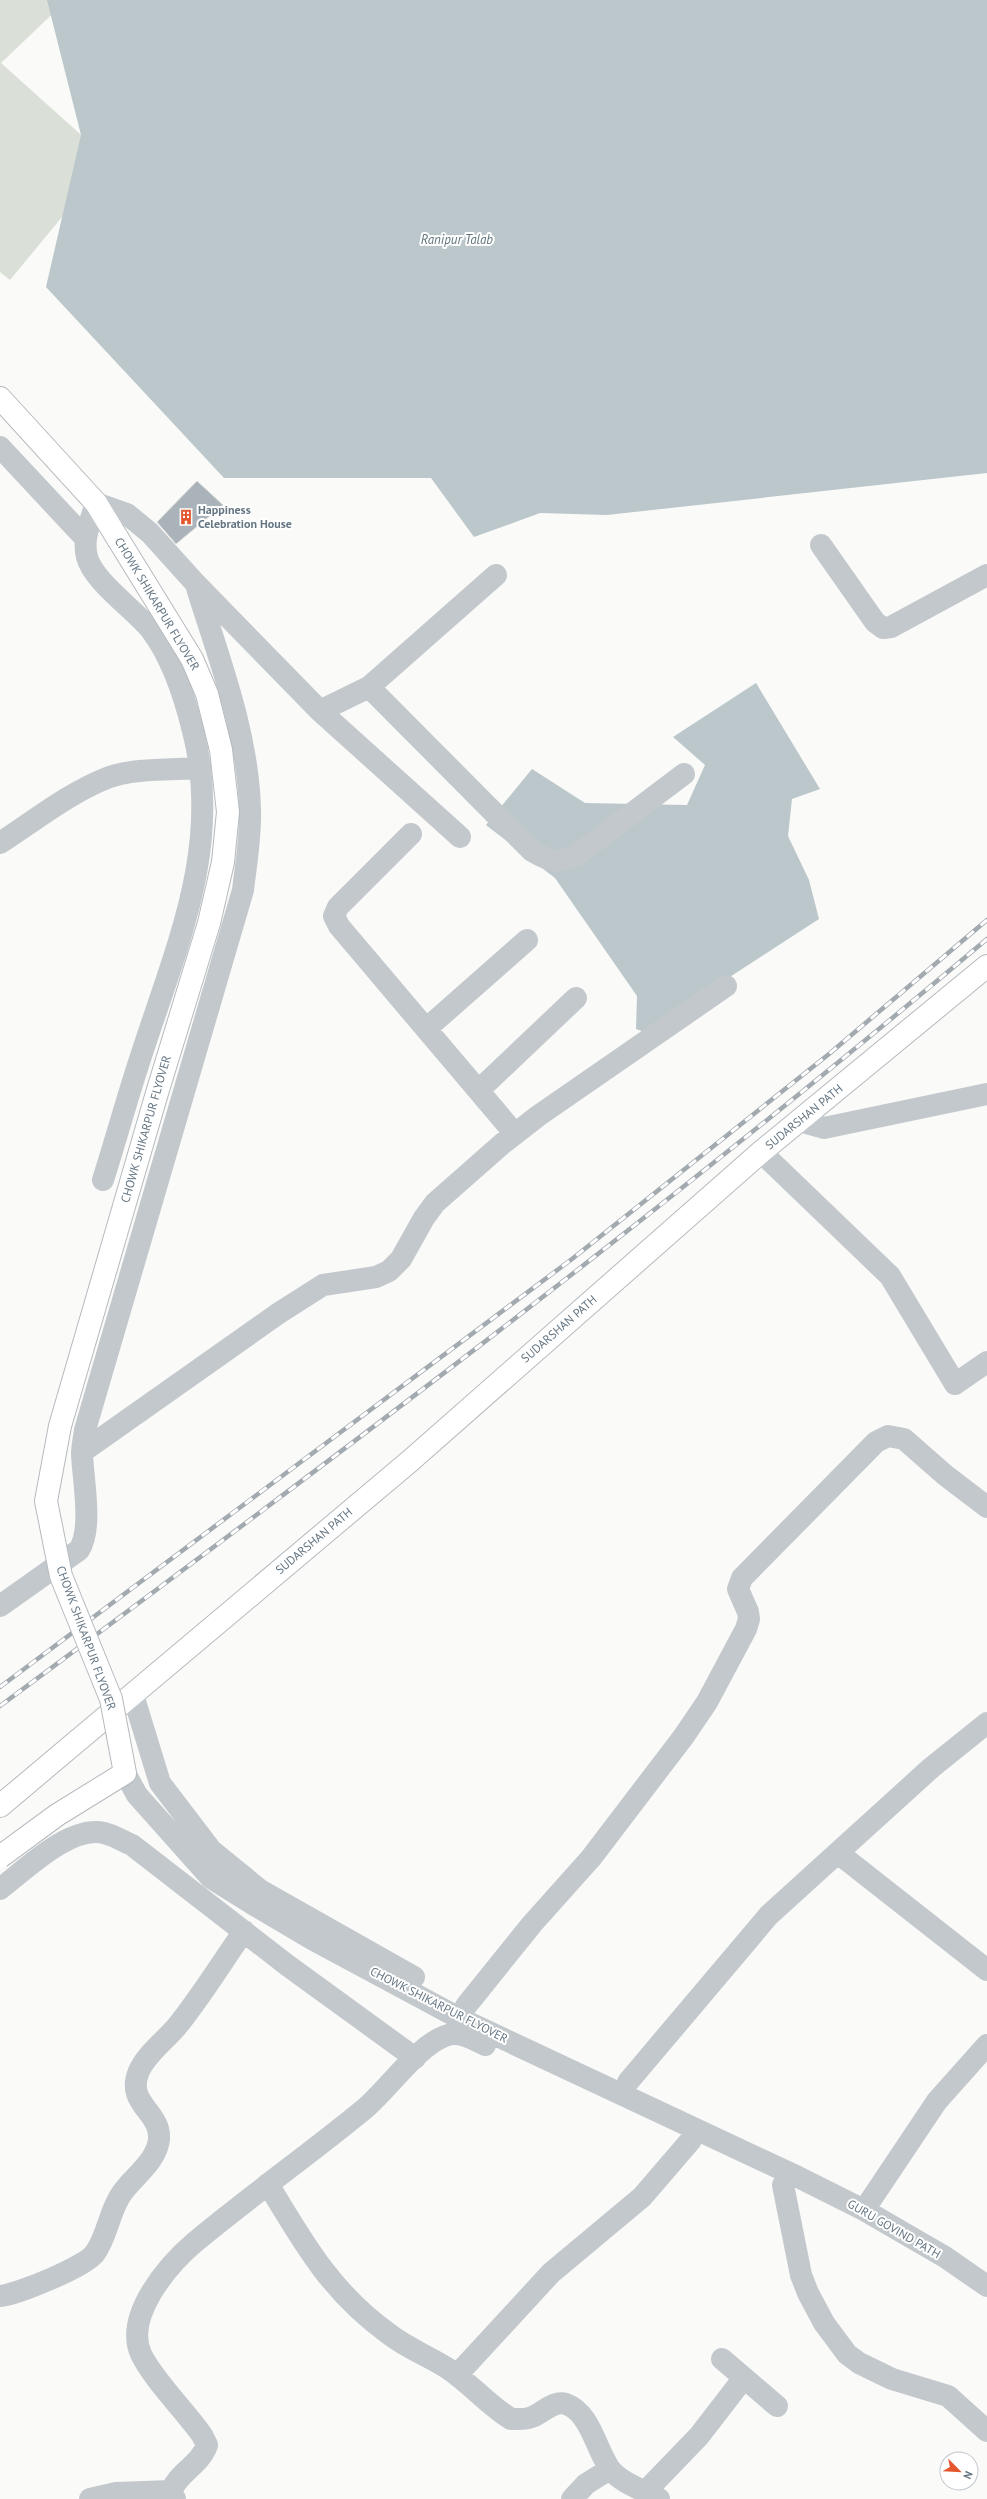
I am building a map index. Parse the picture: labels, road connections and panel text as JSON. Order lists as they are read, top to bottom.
{
  "streets": {
    "main road": ["CHOWK SHIKARPUR FLYOVER", "SUDARSHAN PATH"],
    "street": ["GURU GOVIND PATH"]
  },
  "crossings": [
    ["CHOWK SHIKARPUR FLYOVER", "GURU GOVIND PATH"]
  ],
  "water": ["Ranipur Talab"],
  "places": {
    "building": ["Happiness Celebration House"]
  },
  "north": "bottom right"
}
